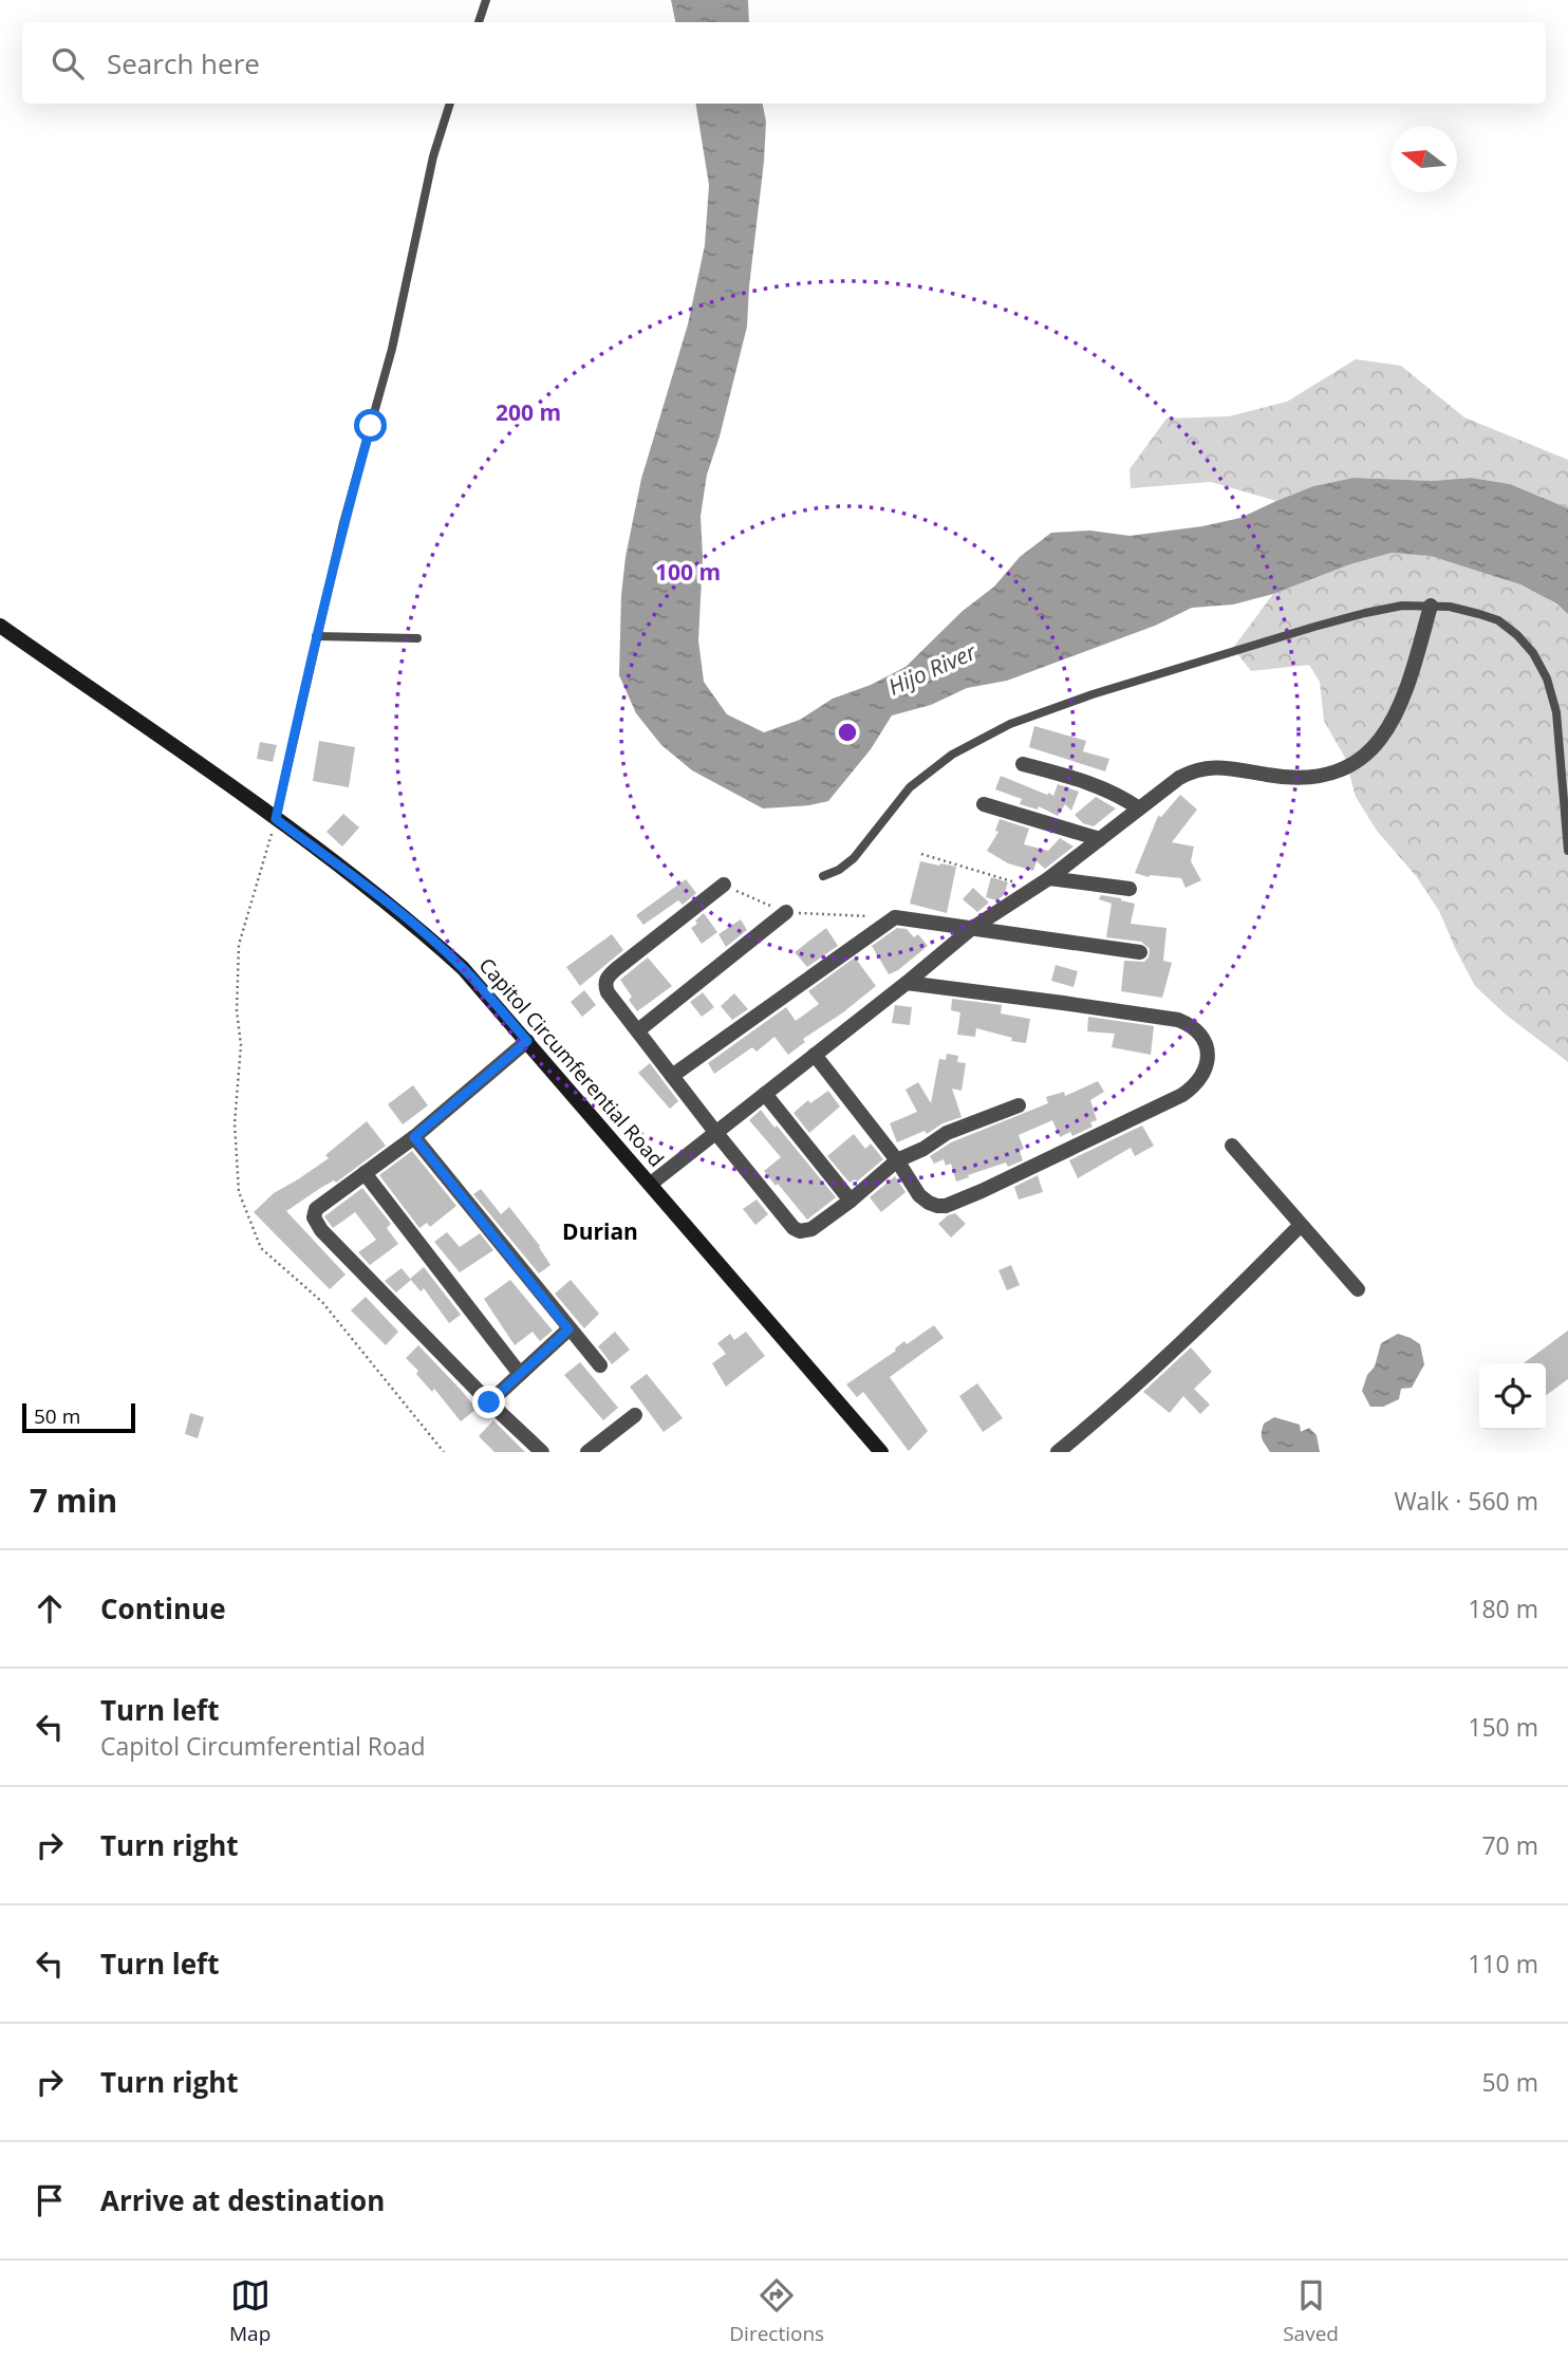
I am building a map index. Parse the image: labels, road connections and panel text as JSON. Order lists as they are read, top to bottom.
{
  "streets": {
    "main road": ["Capitol Circumferential Road"]
  },
  "districts": ["Durian"],
  "water": ["Hijo River"],
  "scale_bar": "50 m",
  "north": "left",
  "page": {
    "search": "Search here",
    "scale": "50 m",
    "heading": ["7 min", "Walk · 560 m"],
    "list": [
      ["Continue", "180 m"],
      ["Turn left", "Capitol Circumferential Road", "150 m"],
      ["Turn right", "70 m"],
      ["Turn left", "110 m"],
      ["Turn right", "50 m"],
      "Arrive at destination"
    ],
    "nav": ["Map", "Directions", "Saved"]
  },
  "rings": ["200 m", "100 m"]
}
